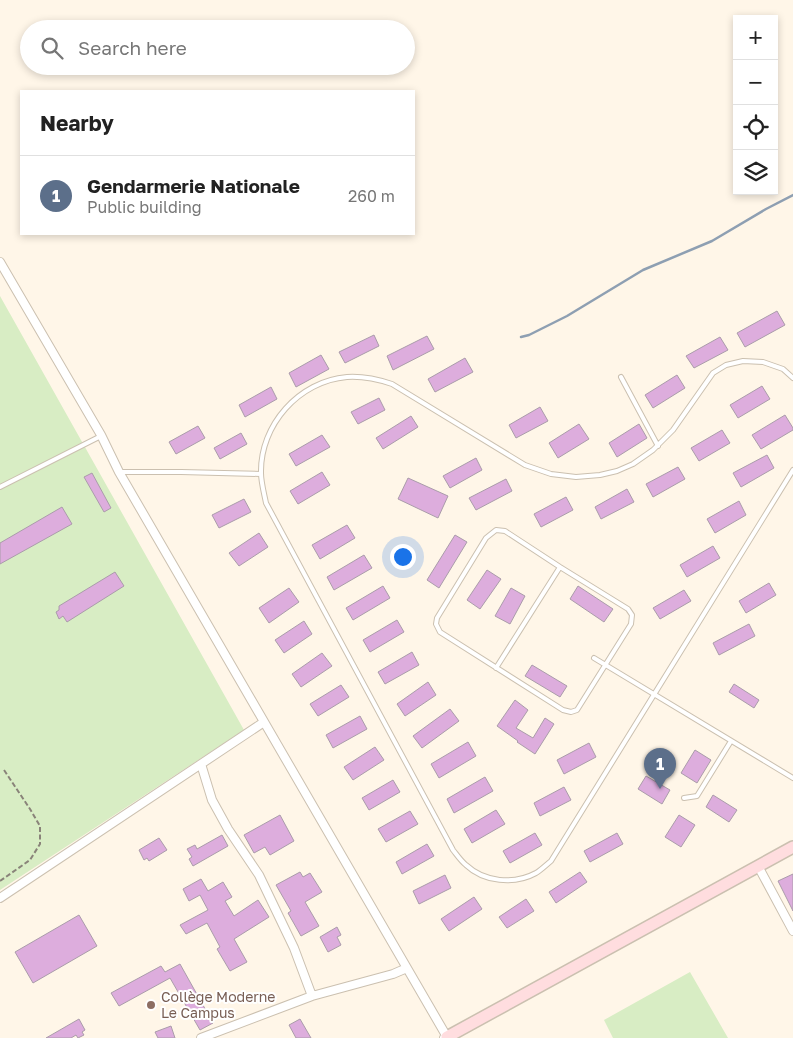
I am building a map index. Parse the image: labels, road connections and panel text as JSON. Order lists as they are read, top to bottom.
{
  "places": ["Collège Moderne Le Campus"],
  "page": {
    "map_buttons": ["+", "−"],
    "search": "Search here",
    "heading": "Nearby",
    "list": [
      {
        "mark": "1",
        "name": "Gendarmerie Nationale",
        "note": "Public building",
        "value": "260 m"
      }
    ],
    "pins": "1"
  }
}
